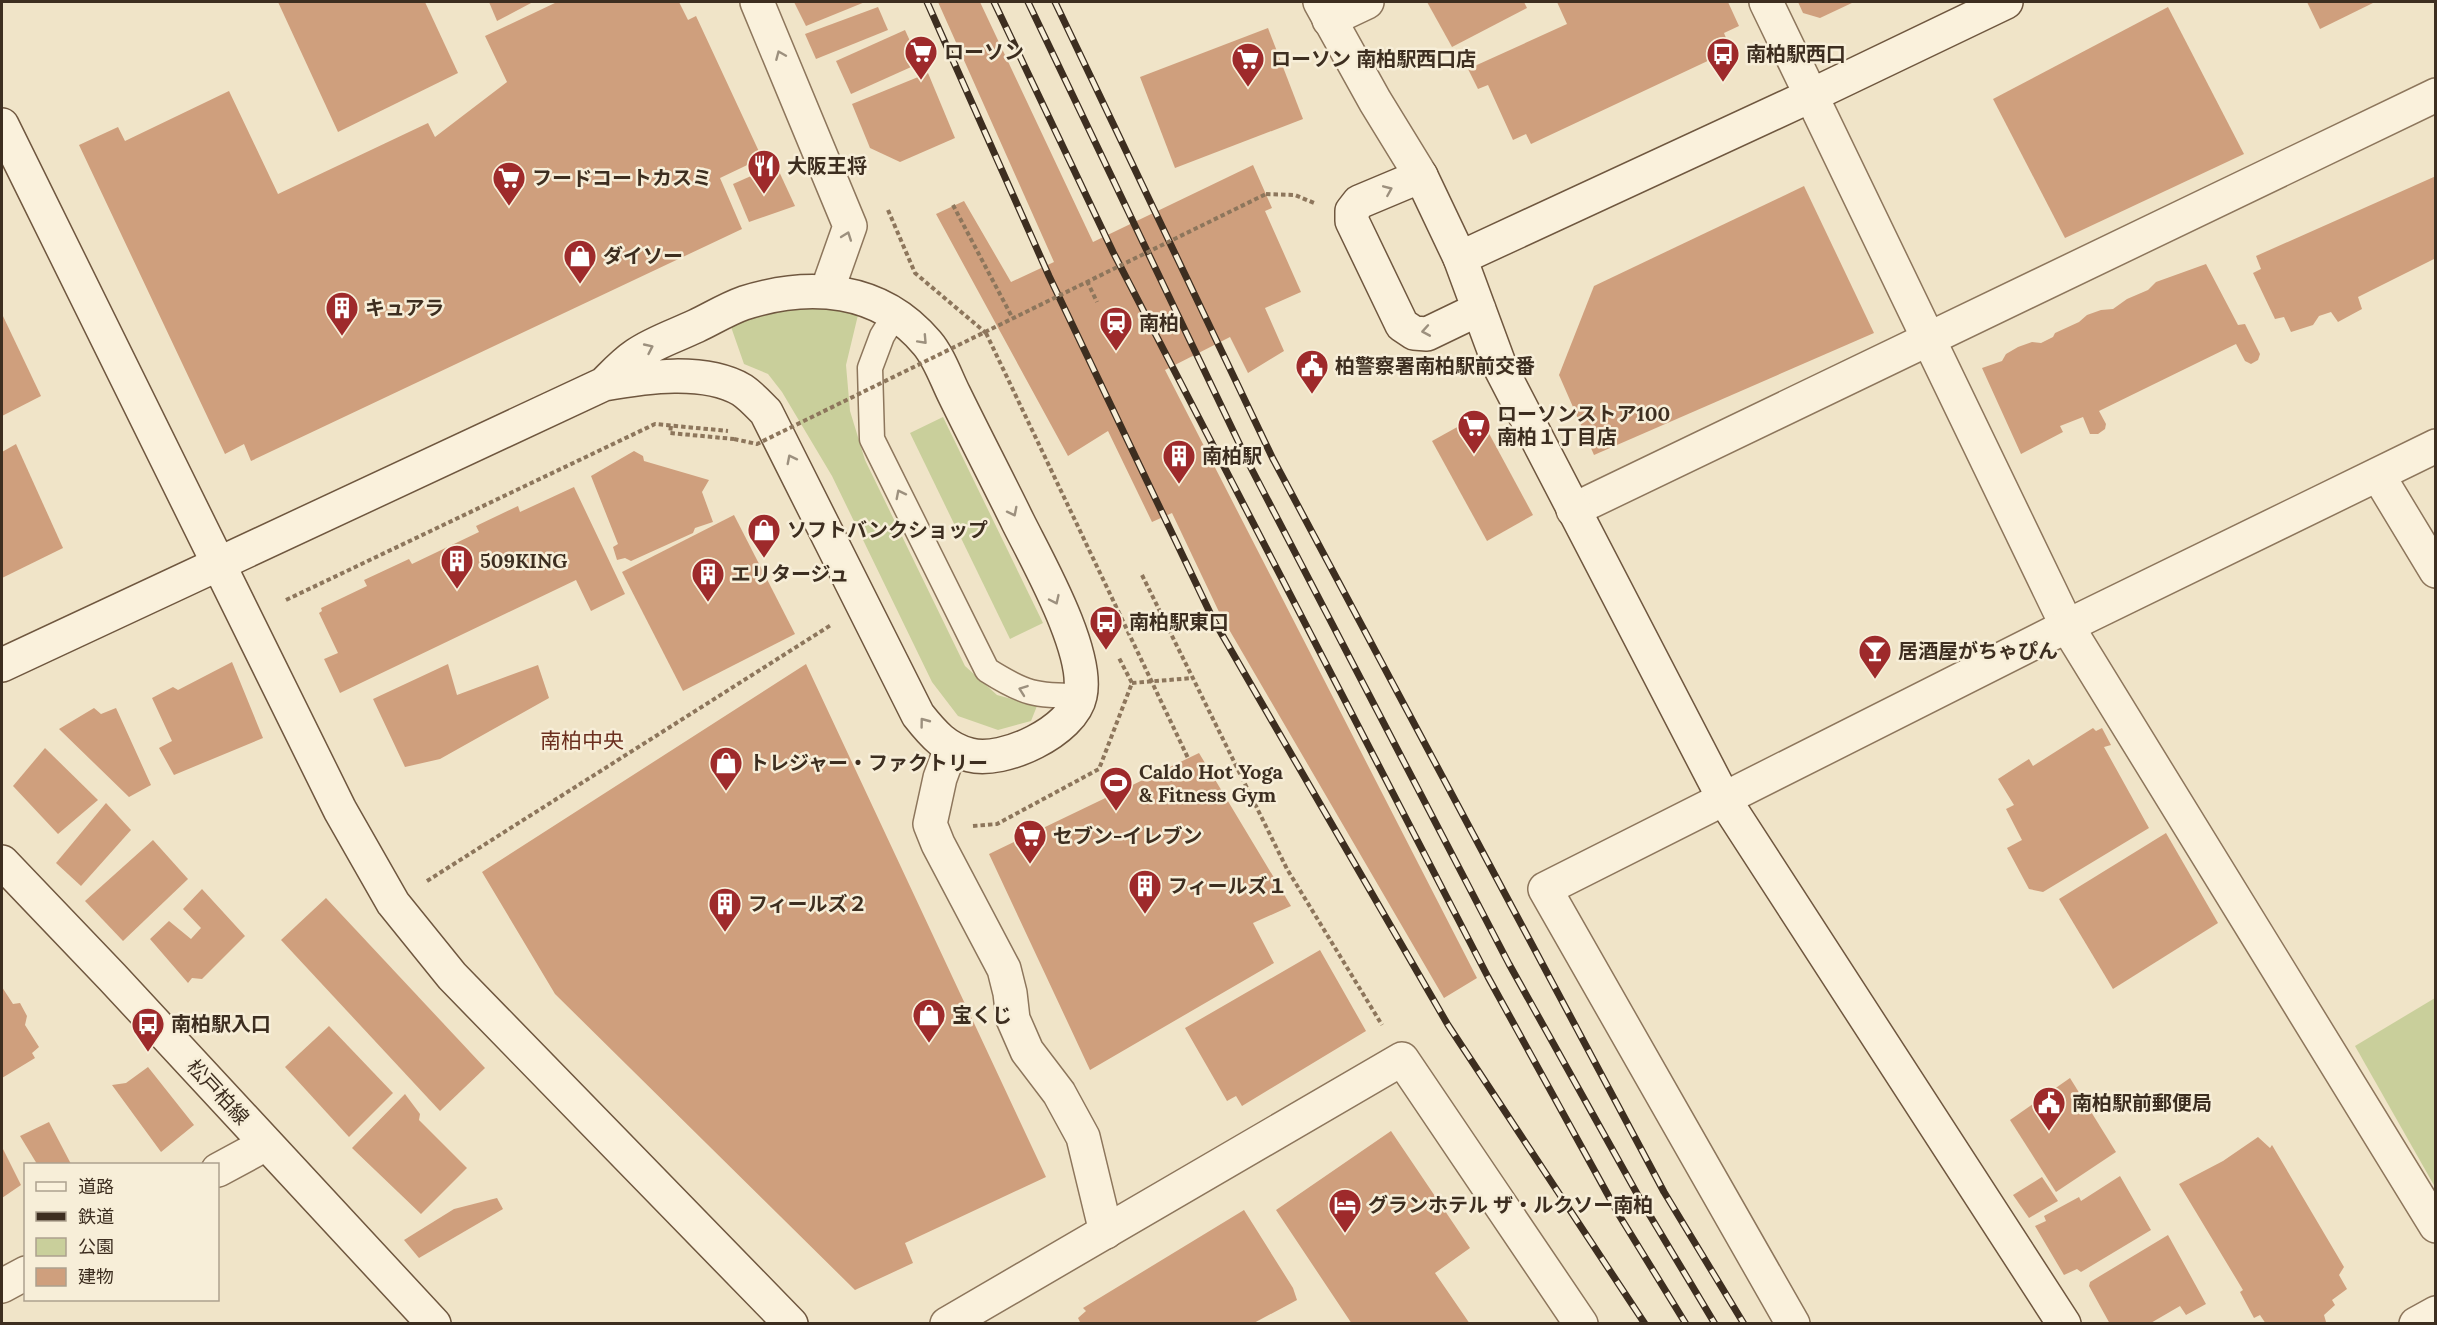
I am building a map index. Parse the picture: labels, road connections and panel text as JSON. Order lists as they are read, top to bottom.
{
  "streets": {
    "street": ["松戸柏線"]
  },
  "districts": ["南柏中央"],
  "places": {
    "supermarket": [
      "ローソン",
      "ローソン 南柏駅西口店",
      "フードコートカスミ",
      "ローソンストア100 南柏１丁目店",
      "セブン-イレブン"
    ],
    "bus stop": ["南柏駅西口", "南柏駅東口", "南柏駅入口"],
    "restaurant": ["大阪王将"],
    "shop": [
      "ダイソー",
      "ソフトバンクショップ",
      "トレジャー・ファクトリー",
      "宝くじ"
    ],
    "building": [
      "キュアラ",
      "南柏駅",
      "509KING",
      "エリタージュ",
      "フィールズ１",
      "フィールズ２"
    ],
    "station": ["南柏"],
    "public building": ["柏警察署南柏駅前交番", "南柏駅前郵便局"],
    "bar": ["居酒屋がちゃぴん"],
    "sports": ["Caldo Hot Yoga & Fitness Gym"],
    "hotel": ["グランホテル ザ・ルクソー南柏"]
  },
  "legend": [
    "道路",
    "鉄道",
    "公園",
    "建物"
  ]
}
